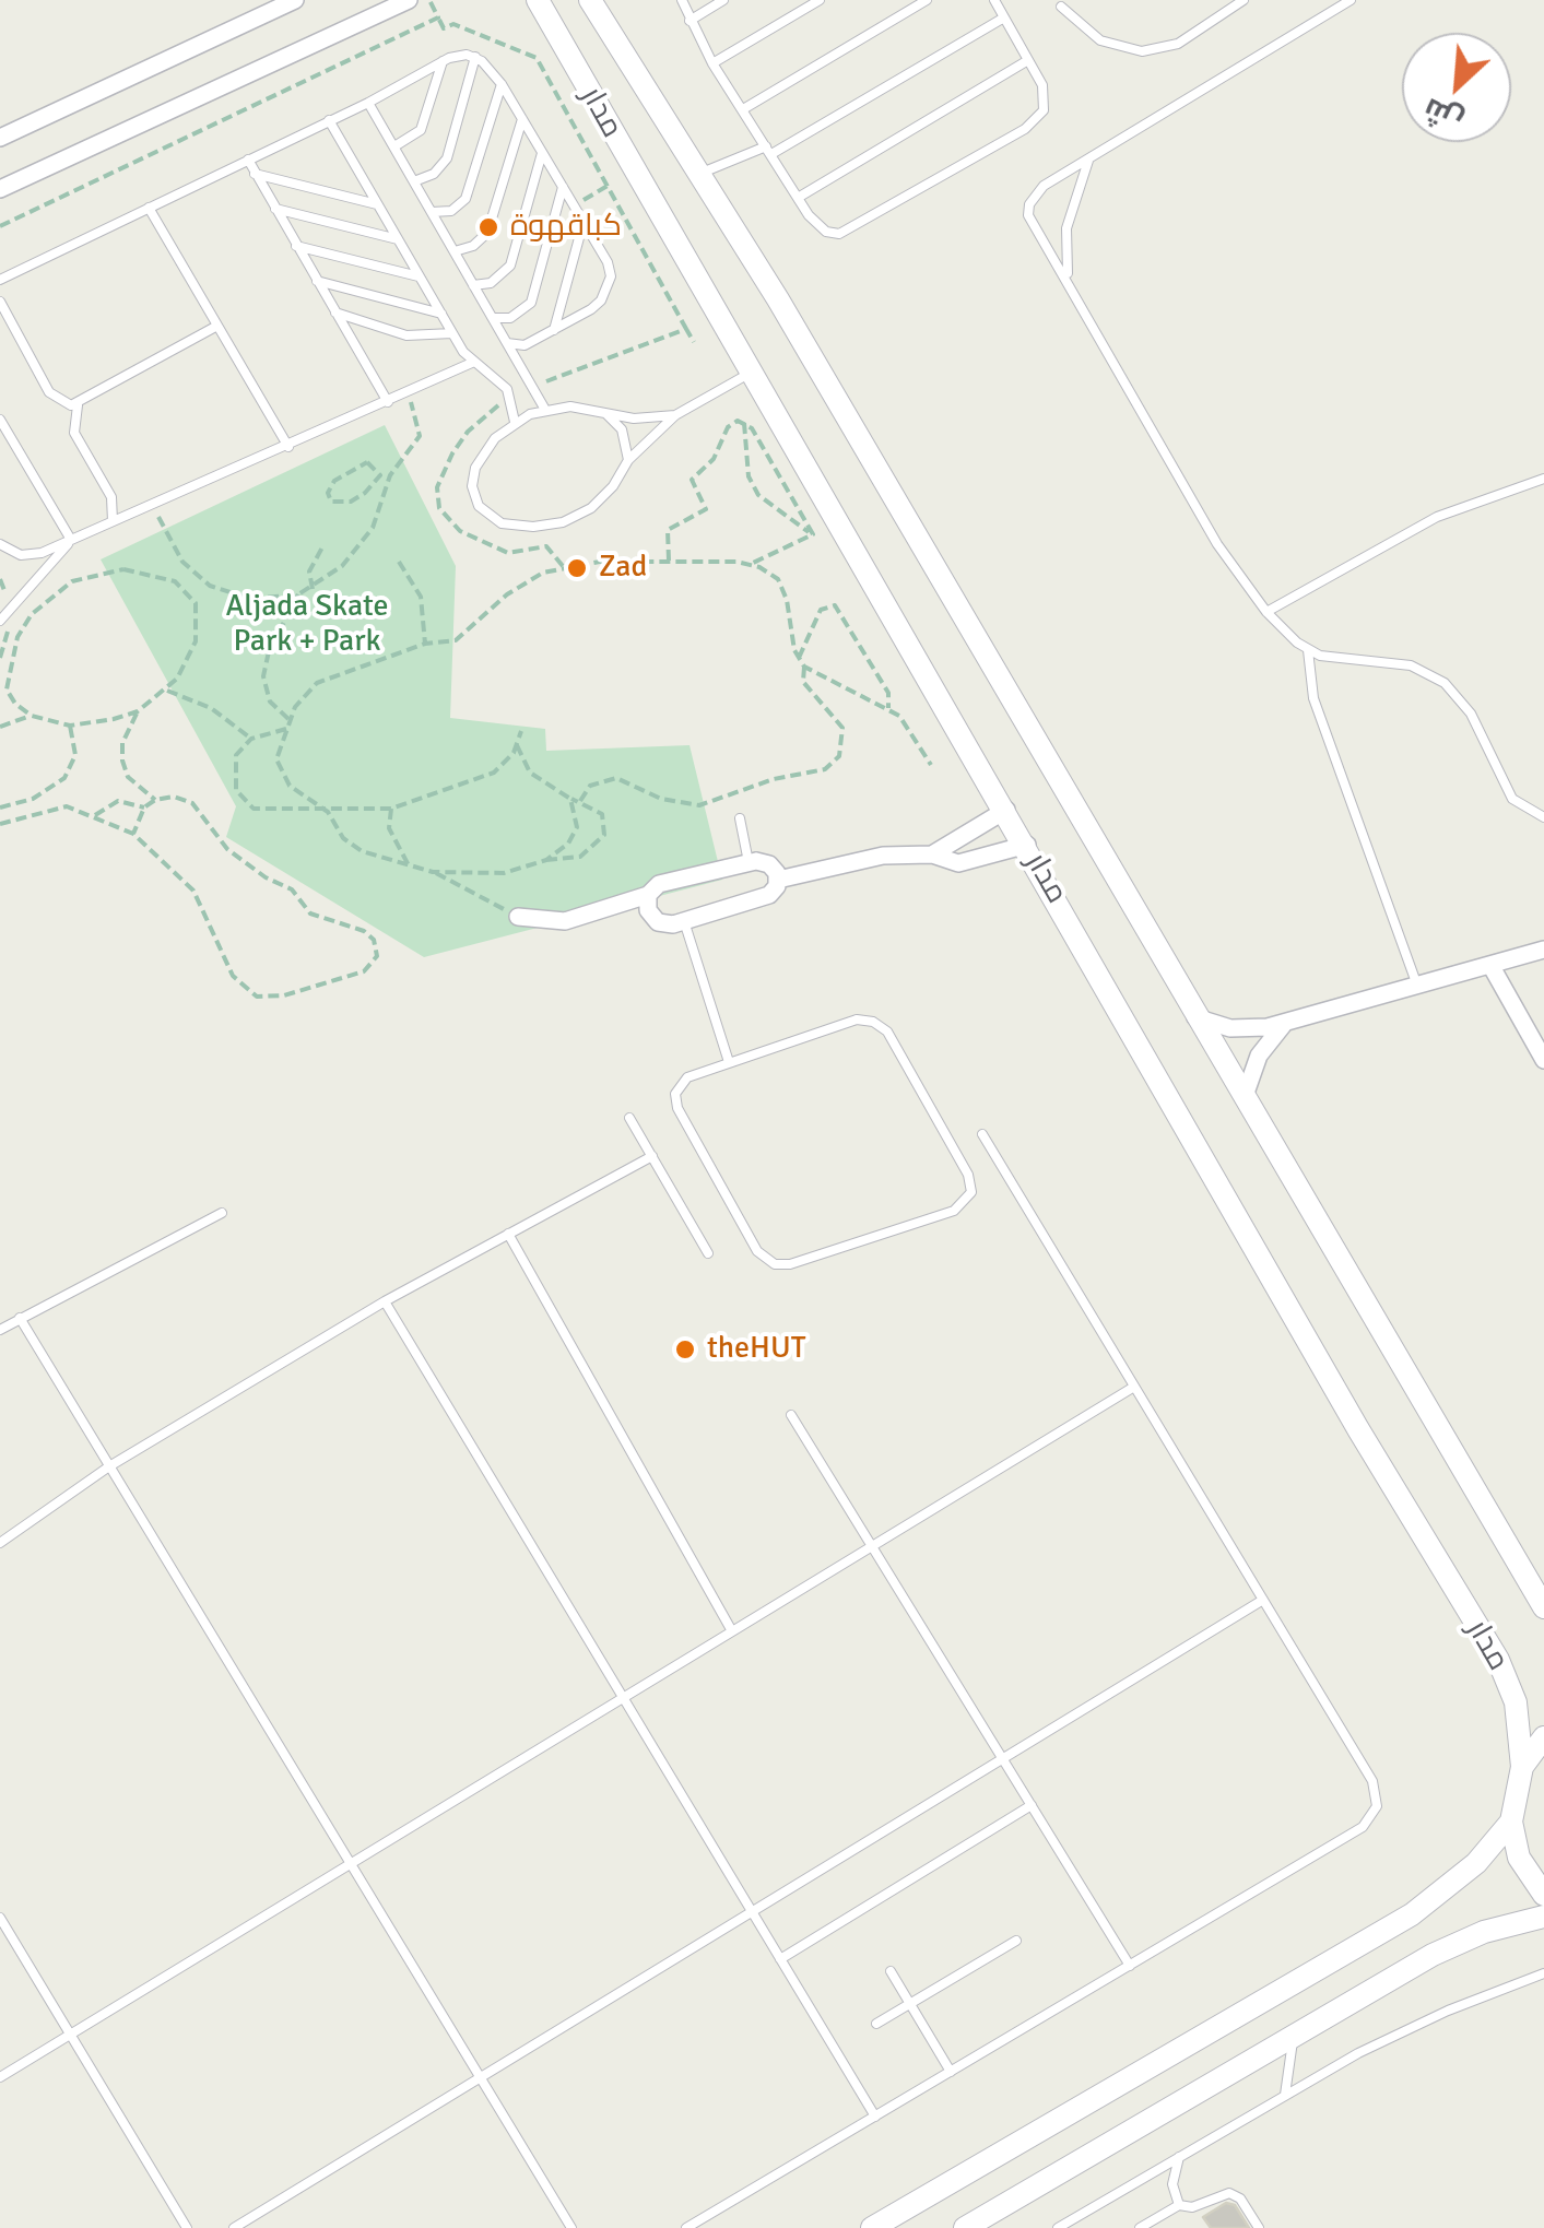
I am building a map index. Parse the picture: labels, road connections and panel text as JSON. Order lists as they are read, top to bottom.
{
  "streets": {
    "street": ["مدار"]
  },
  "parks": ["Aljada Skate Park + Park"],
  "places": ["كباقهوة", "Zad", "theHUT"],
  "north": "bottom left"
}
